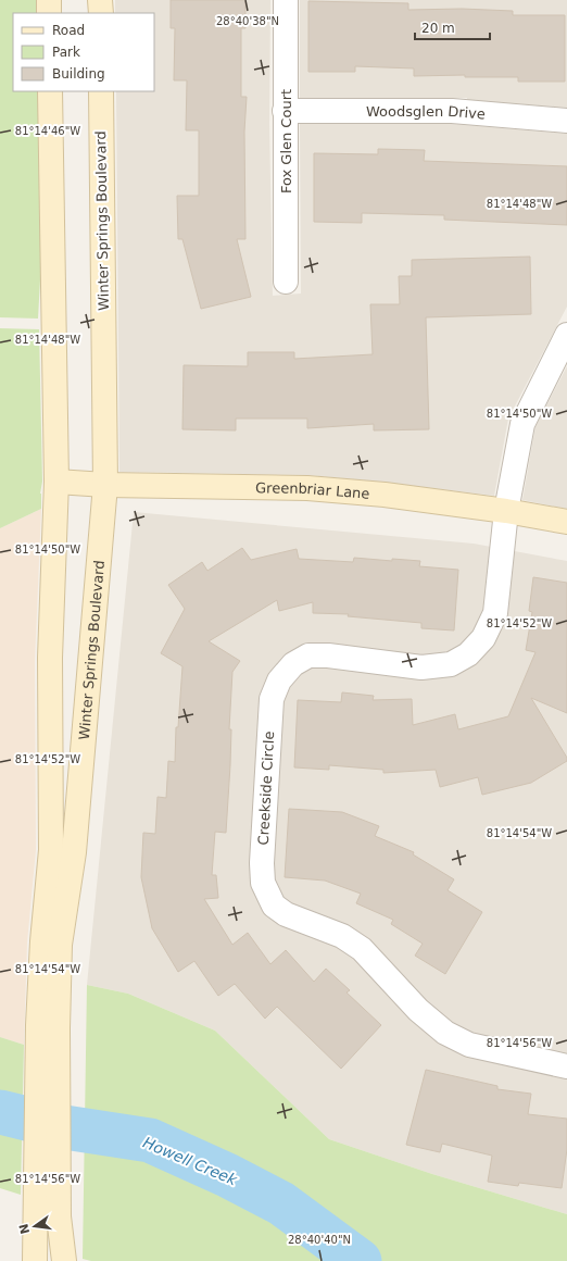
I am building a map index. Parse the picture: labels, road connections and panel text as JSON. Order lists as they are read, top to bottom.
{
  "streets": {
    "street": [
      "Woodsglen Drive",
      "Fox Glen Court",
      "Winter Springs Boulevard",
      "Greenbriar Lane",
      "Creekside Circle"
    ]
  },
  "crossings": [
    ["Woodsglen Drive", "Fox Glen Court"],
    ["Winter Springs Boulevard", "Greenbriar Lane"],
    ["Greenbriar Lane", "Creekside Circle"]
  ],
  "water": ["Howell Creek"],
  "legend": ["Road", "Park", "Building"],
  "scale_bar": "20 m",
  "north": "left",
  "coordinates": [
    "28°40'38\"N",
    "81°14'46\"W",
    "81°14'48\"W",
    "81°14'50\"W",
    "81°14'52\"W",
    "81°14'54\"W",
    "81°14'56\"W",
    "28°40'40\"N"
  ]
}
